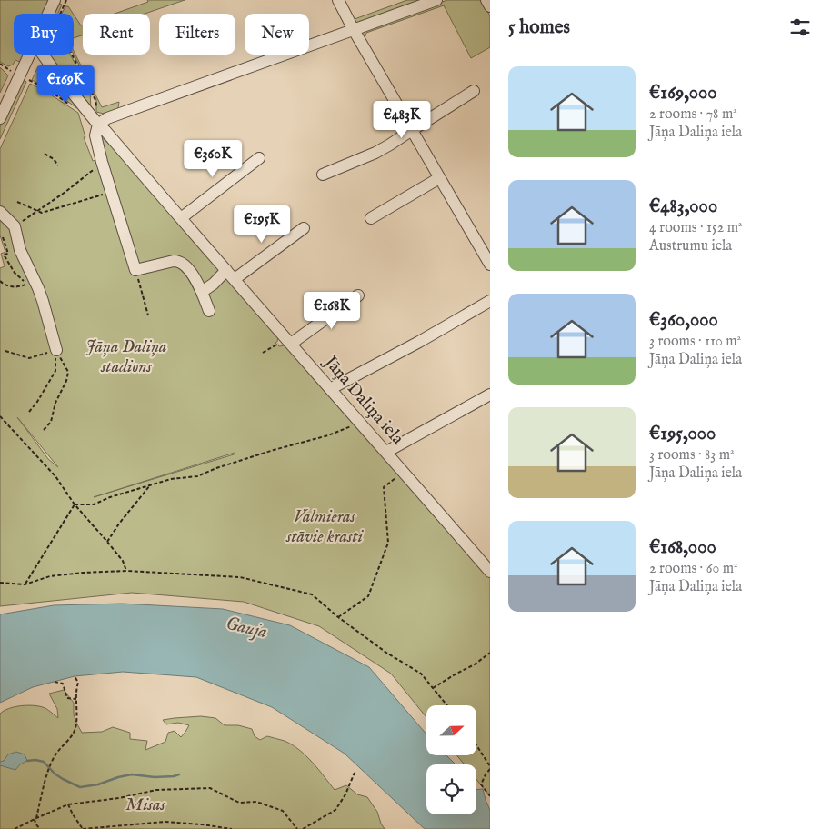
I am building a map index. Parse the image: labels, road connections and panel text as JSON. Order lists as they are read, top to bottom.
{
  "streets": {
    "street": ["Jāņa Daliņa iela"]
  },
  "water": ["Gauja"],
  "parks": ["Jāņa Daliņa stadions", "Valmieras stāvie krasti", "Misas"],
  "north": "right",
  "page": {
    "heading": "5 homes",
    "chip": [
      "Buy",
      "Rent",
      "Filters",
      "New"
    ],
    "list": [
      {
        "name": "€169,000",
        "note": "2 rooms · 78 m² · Jāņa Daliņa iela"
      },
      {
        "name": "€483,000",
        "note": "4 rooms · 152 m² · Austrumu iela"
      },
      {
        "name": "€360,000",
        "note": "3 rooms · 110 m² · Jāņa Daliņa iela"
      },
      {
        "name": "€195,000",
        "note": "3 rooms · 83 m² · Jāņa Daliņa iela"
      },
      {
        "name": "€168,000",
        "note": "2 rooms · 60 m² · Jāņa Daliņa iela"
      }
    ],
    "price": [
      "€169K",
      "€483K",
      "€360K",
      "€195K",
      "€168K"
    ]
  }
}
